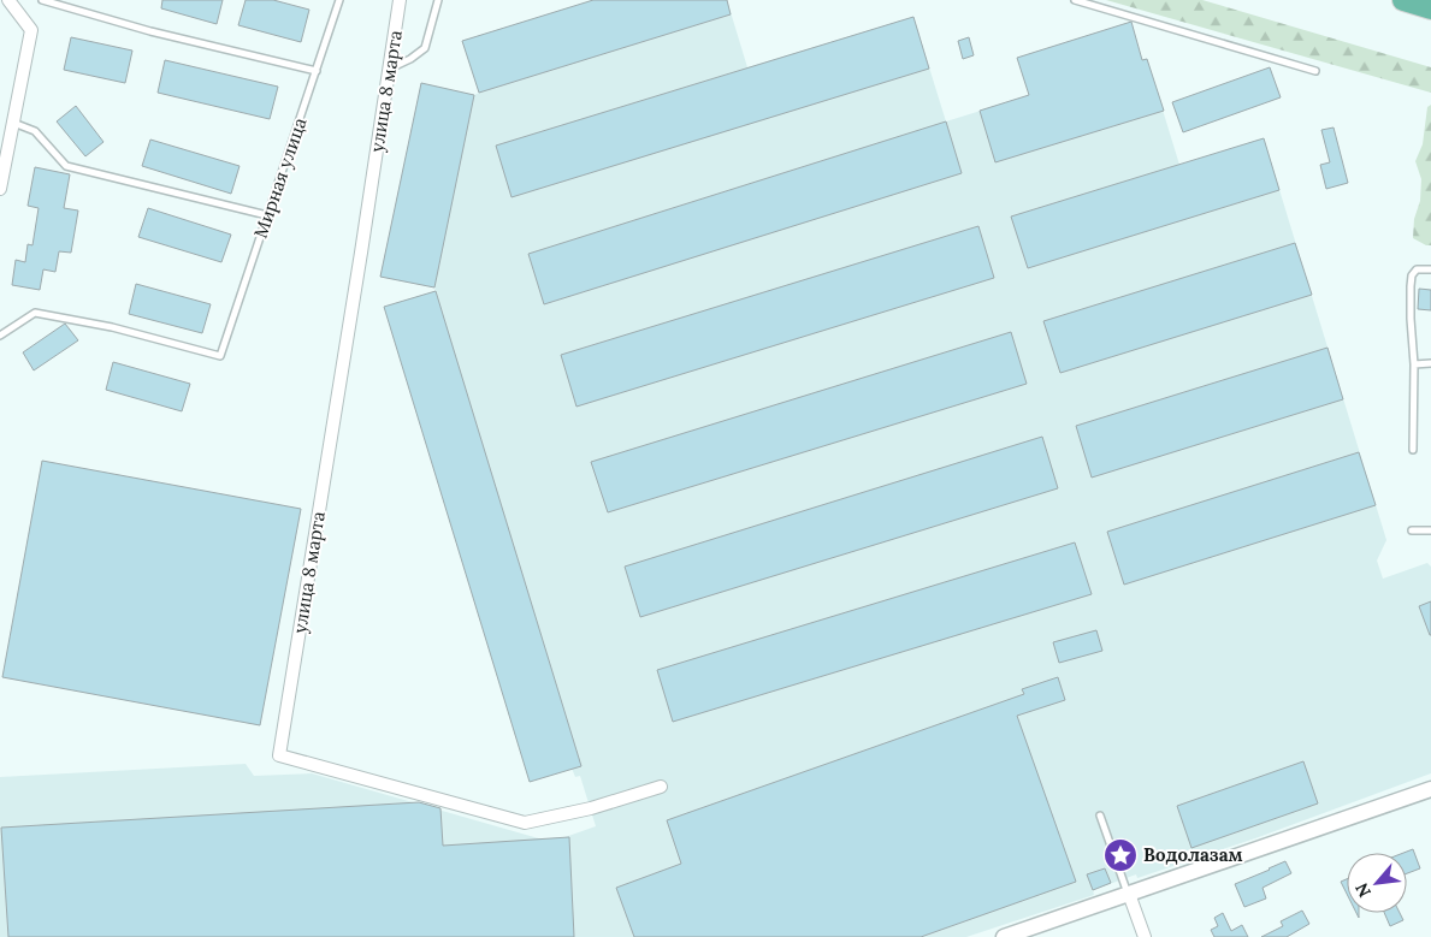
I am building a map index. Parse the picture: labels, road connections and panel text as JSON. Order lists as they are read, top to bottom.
{
  "streets": {
    "street": ["улица 8 марта"],
    "lane": ["Мирная улица"]
  },
  "places": {
    "place": ["Водолазам"]
  },
  "north": "bottom left"
}
